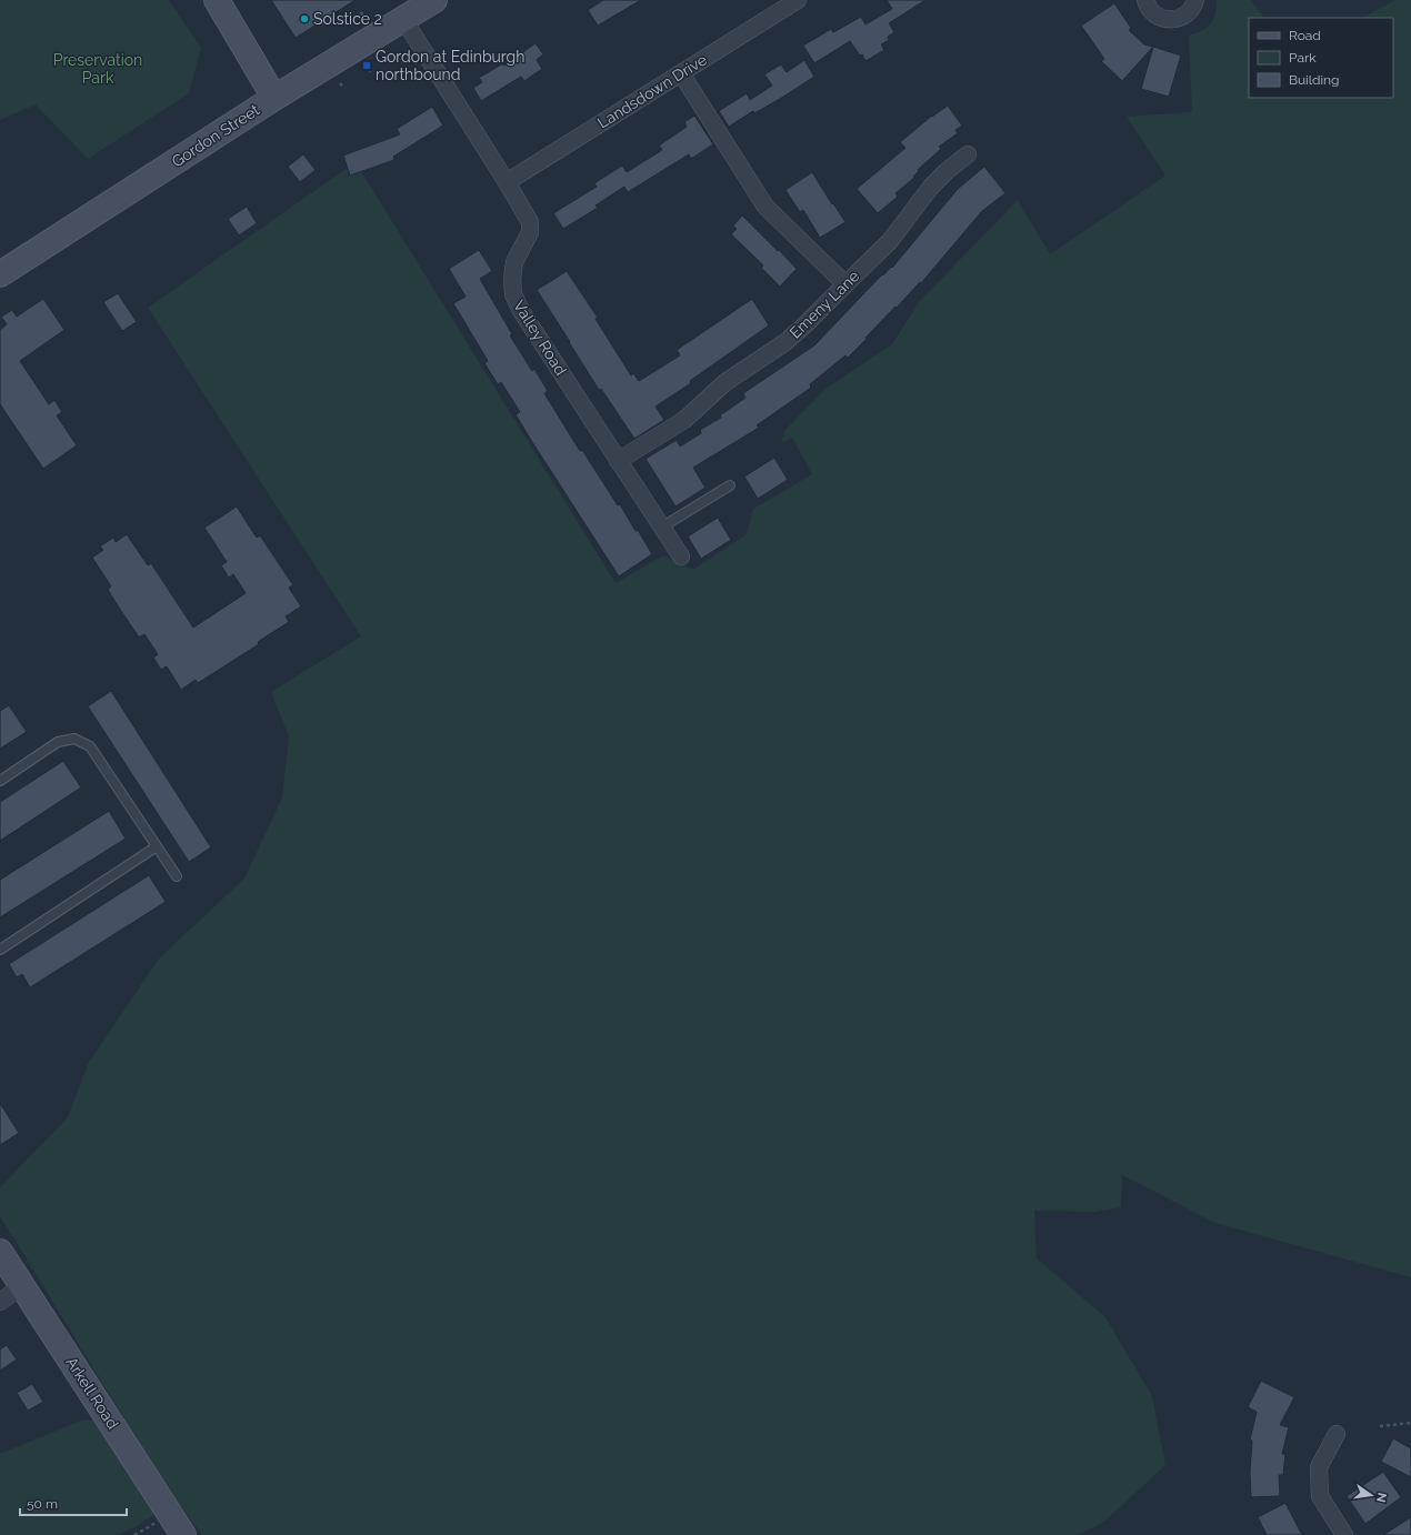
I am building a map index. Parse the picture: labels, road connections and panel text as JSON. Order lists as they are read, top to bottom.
{
  "streets": {
    "main road": ["Gordon Street", "Arkell Road"],
    "street": ["Landsdown Drive", "Emeny Lane", "Valley Road"]
  },
  "crossings": [
    ["Landsdown Drive", "Valley Road"],
    ["Gordon Street", "Valley Road"],
    ["Emeny Lane", "Valley Road"]
  ],
  "parks": ["Preservation Park"],
  "places": {
    "other": ["Solstice 2"],
    "transit": ["Gordon at Edinburgh northbound"]
  },
  "legend": ["Road", "Park", "Building"],
  "scale_bar": "50 m",
  "north": "right"
}
